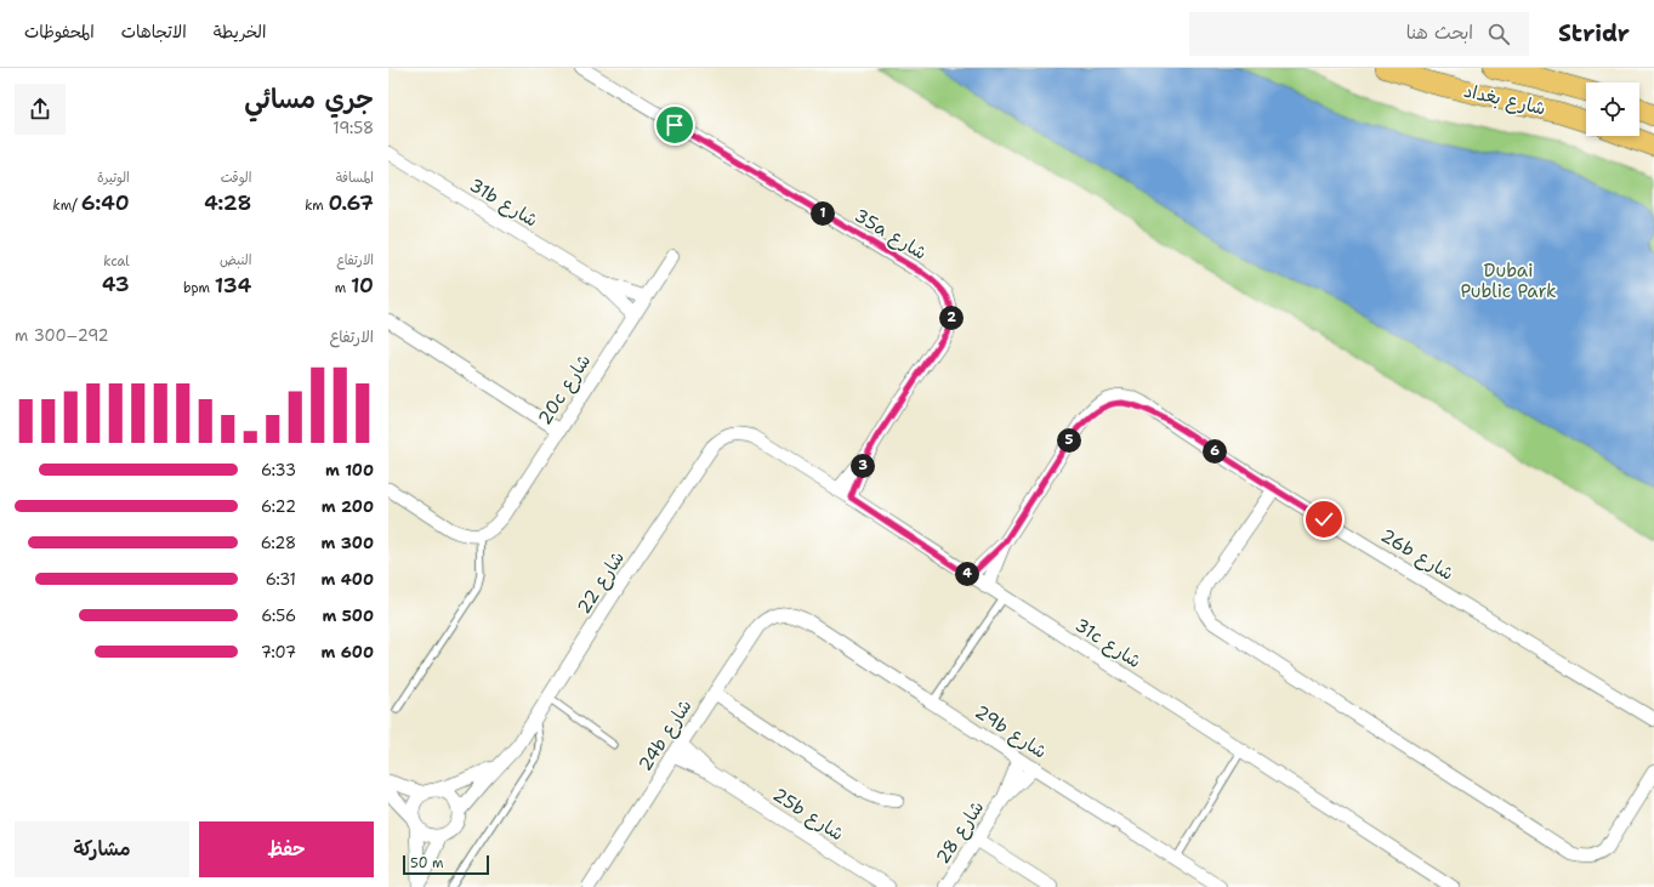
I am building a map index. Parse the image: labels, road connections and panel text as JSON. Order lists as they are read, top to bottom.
{
  "streets": {
    "main road": ["شارع بغداد"],
    "street": [
      "31b شارع",
      "35a شارع",
      "20c شارع",
      "26b شارع",
      "شارع 22",
      "31c شارع",
      "29b شارع",
      "24b شارع",
      "25b شارع",
      "شارع 28"
    ]
  },
  "crossings": [
    ["31b شارع", "20c شارع"],
    ["35a شارع", "31c شارع"],
    ["26b شارع", "31c شارع"],
    ["شارع 22", "31c شارع"],
    ["29b شارع", "24b شارع"],
    ["29b شارع", "شارع 28"],
    ["24b شارع", "25b شارع"]
  ],
  "parks": ["Dubai Public Park"],
  "scale_bar": "50 m",
  "page": {
    "header": "Stridr",
    "search": "ابحث هنا",
    "nav": ["الخريطة", "الاتجاهات", "المحفوظات"],
    "heading": ["جري مسائي", "19:58"],
    "stats": [
      ["المسافة", "0.67 km"],
      ["الوقت", "4:28"],
      ["الوتيرة", "6:40 /km"],
      ["الارتفاع", "10 m"],
      ["النبض", "134 bpm"],
      ["kcal", "43"]
    ],
    "pins": [
      "1",
      "2",
      "5",
      "6",
      "3",
      "4"
    ],
    "chart": ["الارتفاع", "292–300 m"],
    "list": [
      {
        "name": "100 m",
        "note": "6:33"
      },
      {
        "name": "200 m",
        "note": "6:22"
      },
      {
        "name": "300 m",
        "note": "6:28"
      },
      {
        "name": "400 m",
        "note": "6:31"
      },
      {
        "name": "500 m",
        "note": "6:56"
      },
      {
        "name": "600 m",
        "note": "7:07"
      }
    ],
    "buttons": ["حفظ", "مشاركة"],
    "scale": "50 m"
  }
}
